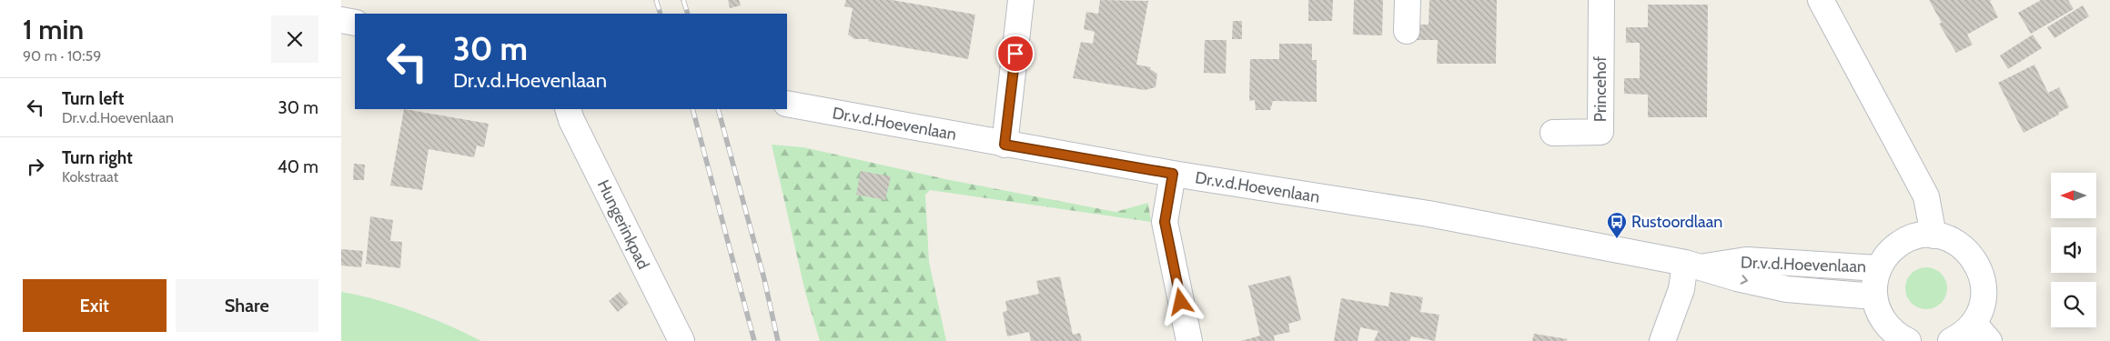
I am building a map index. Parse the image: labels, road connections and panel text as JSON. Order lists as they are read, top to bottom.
{
  "streets": {
    "street": ["Princehof", "Dr.v.d.Hoevenlaan", "Hungerinkpad"]
  },
  "places": {
    "bus stop": ["Rustoordlaan"]
  },
  "north": "left",
  "page": {
    "heading": ["1 min", "90 m · 10:59"],
    "turn": ["30 m", "Dr.v.d.Hoevenlaan"],
    "list": [
      {
        "name": "Turn left",
        "note": "Dr.v.d.Hoevenlaan",
        "value": "30 m"
      },
      {
        "name": "Turn right",
        "note": "Kokstraat",
        "value": "40 m"
      }
    ],
    "buttons": ["Exit", "Share"]
  }
}
